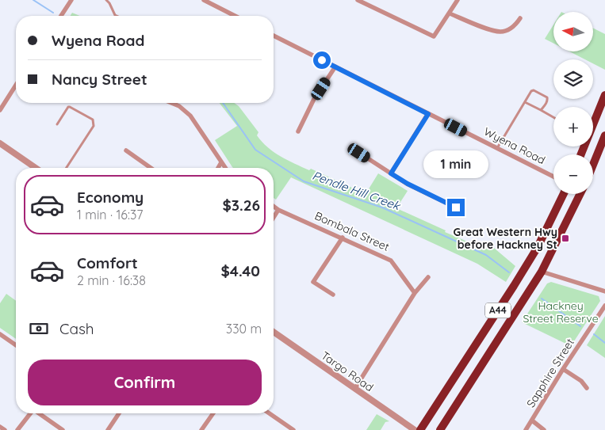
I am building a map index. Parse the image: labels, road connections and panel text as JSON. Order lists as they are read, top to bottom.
{
  "streets": {
    "highway": ["A44"],
    "street": [
      "Wyena Road",
      "Bombala Street",
      "Targo Road",
      "Sapphire Street"
    ]
  },
  "water": ["Pendle Hill Creek"],
  "parks": ["Hackney Street Reserve"],
  "places": {
    "transit": ["Great Western Hwy before Hackney St"]
  },
  "north": "left",
  "page": {
    "map_buttons": ["+", "−"],
    "banner": ["Wyena Road", "Nancy Street"],
    "bubble": "1 min",
    "list": [
      {
        "name": "Economy",
        "note": "1 min · 16:37",
        "value": "$3.26"
      },
      {
        "name": "Comfort",
        "note": "2 min · 16:38",
        "value": "$4.40"
      }
    ],
    "pay": ["Cash", "330 m"],
    "buttons": "Confirm"
  }
}
